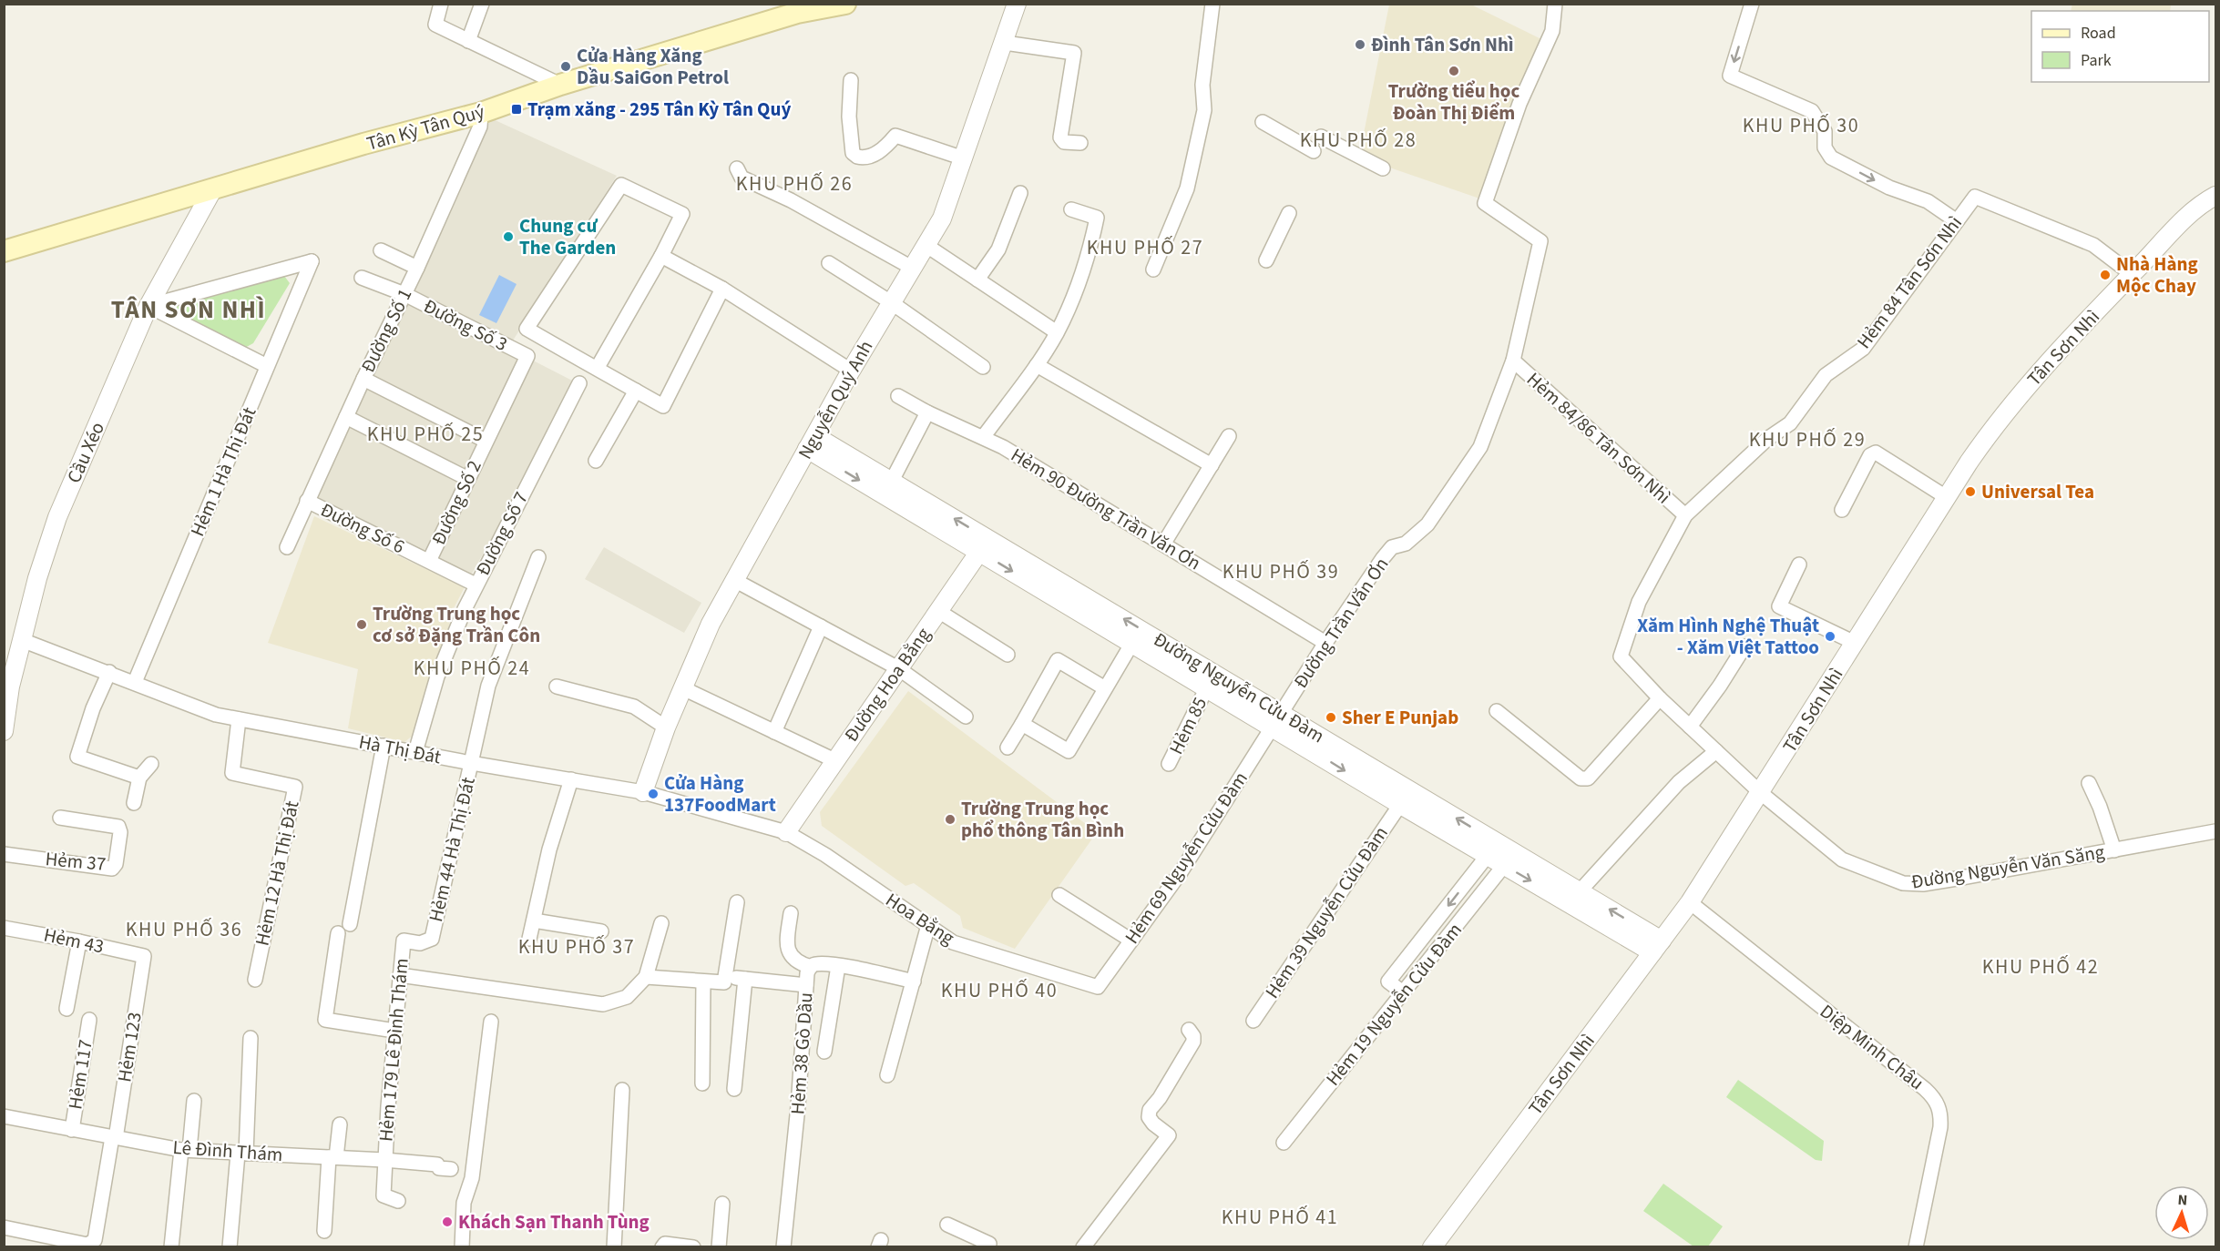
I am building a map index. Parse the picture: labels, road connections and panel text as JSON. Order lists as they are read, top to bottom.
{
  "streets": {
    "main road": ["Tân Kỳ Tân Quý"],
    "street": [
      "Hẻm 84 Tân Sơn Nhì",
      "Đường Số 3",
      "Đường Số 1",
      "Tân Sơn Nhì",
      "Nguyễn Quý Anh",
      "Hẻm 84/86 Tân Sơn Nhì",
      "Cầu Xéo",
      "Hẻm 1 Hà Thị Đát",
      "Đường Số 2",
      "Hẻm 90 Đường Trần Văn Ơn",
      "Đường Số 6",
      "Đường Số 7",
      "Đường Trần Văn Ơn",
      "Đường Hoa Bằng",
      "Đường Nguyễn Cửu Đàm",
      "Hẻm 85",
      "Hà Thị Đát",
      "Hẻm 44 Hà Thị Đát",
      "Hẻm 69 Nguyễn Cửu Đàm",
      "Hẻm 37",
      "Đường Nguyễn Văn Săng",
      "Hẻm 12 Hà Thị Đát",
      "Hẻm 39 Nguyễn Cửu Đàm",
      "Hoa Bằng",
      "Hẻm 43",
      "Hẻm 19 Nguyễn Cửu Đàm",
      "Hẻm 123",
      "Diệp Minh Châu",
      "Hẻm 179 Lê Đình Thám",
      "Hẻm 38 Gò Dầu",
      "Hẻm 117",
      "Lê Đình Thám"
    ]
  },
  "crossings": [
    ["Tân Kỳ Tân Quý", "Đường Số 1"],
    ["Tân Kỳ Tân Quý", "Cầu Xéo"],
    ["Hẻm 84 Tân Sơn Nhì", "Tân Sơn Nhì"],
    ["Hẻm 84 Tân Sơn Nhì", "Hẻm 84/86 Tân Sơn Nhì"],
    ["Hẻm 84 Tân Sơn Nhì", "Đường Nguyễn Văn Săng"],
    ["Đường Số 3", "Đường Số 1"],
    ["Đường Số 3", "Đường Số 2"],
    ["Đường Số 1", "Đường Số 6"],
    ["Tân Sơn Nhì", "Đường Nguyễn Cửu Đàm"],
    ["Tân Sơn Nhì", "Đường Nguyễn Văn Săng"],
    ["Tân Sơn Nhì", "Diệp Minh Châu"],
    ["Nguyễn Quý Anh", "Đường Nguyễn Cửu Đàm"],
    ["Nguyễn Quý Anh", "Hà Thị Đát"],
    ["Hẻm 84/86 Tân Sơn Nhì", "Đường Trần Văn Ơn"],
    ["Cầu Xéo", "Hẻm 1 Hà Thị Đát"],
    ["Cầu Xéo", "Hà Thị Đát"],
    ["Hẻm 1 Hà Thị Đát", "Hà Thị Đát"],
    ["Đường Số 2", "Đường Số 6"],
    ["Hẻm 90 Đường Trần Văn Ơn", "Đường Trần Văn Ơn"],
    ["Đường Số 6", "Đường Số 7"],
    ["Đường Số 7", "Hà Thị Đát"],
    ["Đường Trần Văn Ơn", "Đường Nguyễn Cửu Đàm"],
    ["Đường Trần Văn Ơn", "Hẻm 69 Nguyễn Cửu Đàm"],
    ["Đường Hoa Bằng", "Đường Nguyễn Cửu Đàm"],
    ["Đường Hoa Bằng", "Hà Thị Đát"],
    ["Đường Hoa Bằng", "Hoa Bằng"],
    ["Đường Nguyễn Cửu Đàm", "Hẻm 85"],
    ["Đường Nguyễn Cửu Đàm", "Hẻm 69 Nguyễn Cửu Đàm"],
    ["Đường Nguyễn Cửu Đàm", "Hẻm 39 Nguyễn Cửu Đàm"],
    ["Đường Nguyễn Cửu Đàm", "Hẻm 19 Nguyễn Cửu Đàm"],
    ["Hà Thị Đát", "Hẻm 44 Hà Thị Đát"],
    ["Hà Thị Đát", "Hẻm 12 Hà Thị Đát"],
    ["Hà Thị Đát", "Hoa Bằng"],
    ["Hẻm 44 Hà Thị Đát", "Hẻm 179 Lê Đình Thám"],
    ["Hẻm 69 Nguyễn Cửu Đàm", "Hoa Bằng"],
    ["Hẻm 43", "Hẻm 123"],
    ["Hẻm 123", "Lê Đình Thám"],
    ["Hẻm 179 Lê Đình Thám", "Lê Đình Thám"],
    ["Hẻm 117", "Lê Đình Thám"]
  ],
  "districts": [
    "KHU PHỐ 30",
    "KHU PHỐ 28",
    "KHU PHỐ 26",
    "KHU PHỐ 27",
    "TÂN SƠN NHÌ",
    "KHU PHỐ 25",
    "KHU PHỐ 29",
    "KHU PHỐ 39",
    "KHU PHỐ 24",
    "KHU PHỐ 36",
    "KHU PHỐ 37",
    "KHU PHỐ 42",
    "KHU PHỐ 40",
    "KHU PHỐ 41"
  ],
  "places": {
    "other": [
      "Đình Tân Sơn Nhì",
      "Cửa Hàng Xăng Dầu SaiGon Petrol",
      "Trường tiểu học Đoàn Thị Điểm",
      "Chung cư The Garden",
      "Nhà Hàng Mộc Chay",
      "Universal Tea",
      "Trường Trung học cơ sở Đặng Trần Côn",
      "Xăm Hình Nghệ Thuật - Xăm Việt Tattoo",
      "Sher E Punjab",
      "Cửa Hàng 137FoodMart",
      "Trường Trung học phổ thông Tân Bình",
      "Khách Sạn Thanh Tùng"
    ],
    "transit": ["Trạm xăng - 295 Tân Kỳ Tân Quý"]
  },
  "legend": ["Road", "Park"],
  "north": "top"
}
